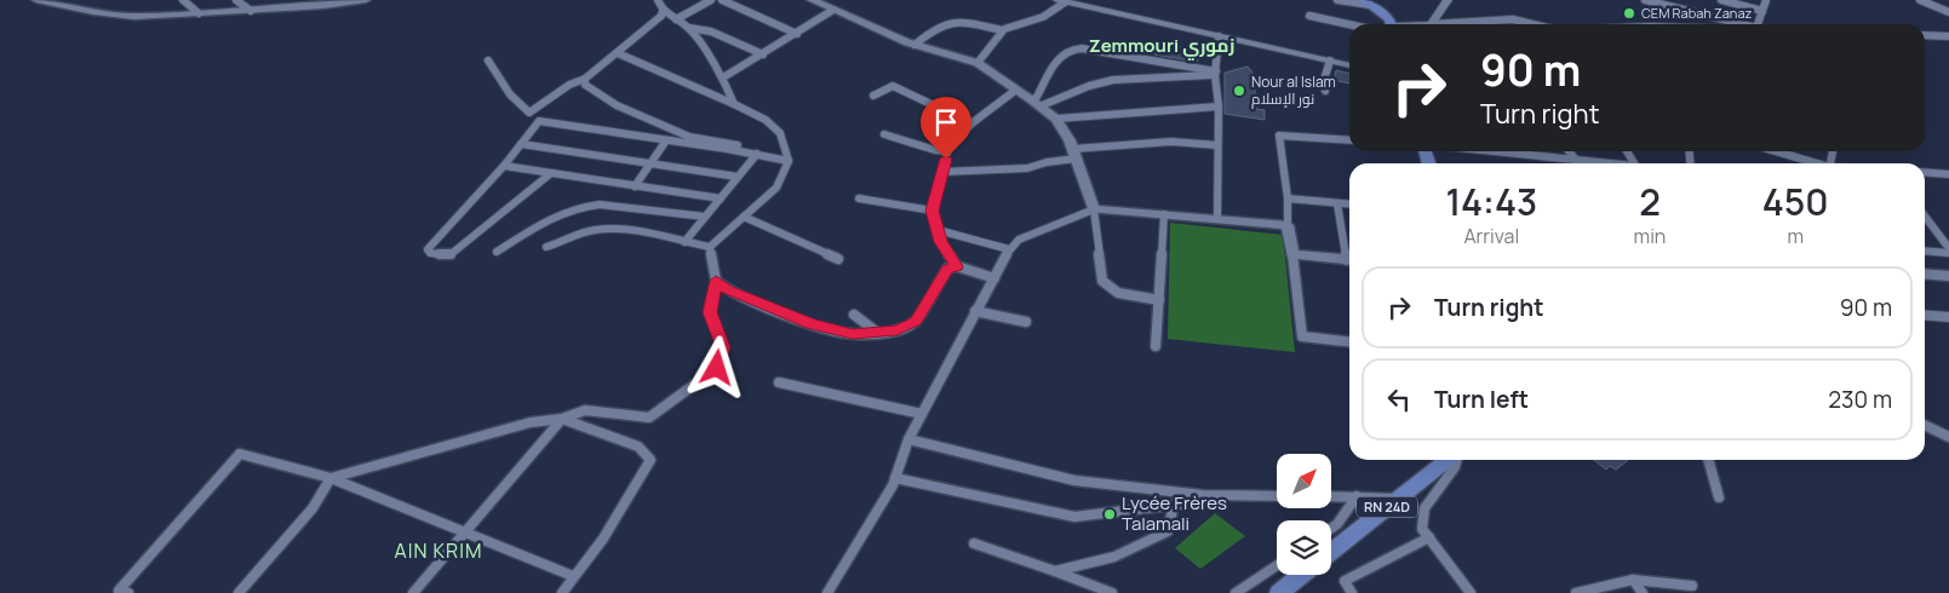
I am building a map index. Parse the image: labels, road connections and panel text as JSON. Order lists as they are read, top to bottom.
{
  "streets": {
    "main road": ["RN 24D"]
  },
  "districts": ["Zemmouri زموري", "AIN KRIM"],
  "places": ["CEM Rabah Zanaz", "Nour al Islam نور الإسلام", "Lycée Frères Talamali"],
  "north": "top right",
  "page": {
    "turn": ["90 m", "Turn right"],
    "eta": [
      "14:43",
      "Arrival",
      "2",
      "min",
      "450",
      "m"
    ],
    "list": [
      {
        "name": "Turn right",
        "value": "90 m"
      },
      {
        "name": "Turn left",
        "value": "230 m"
      }
    ]
  }
}
